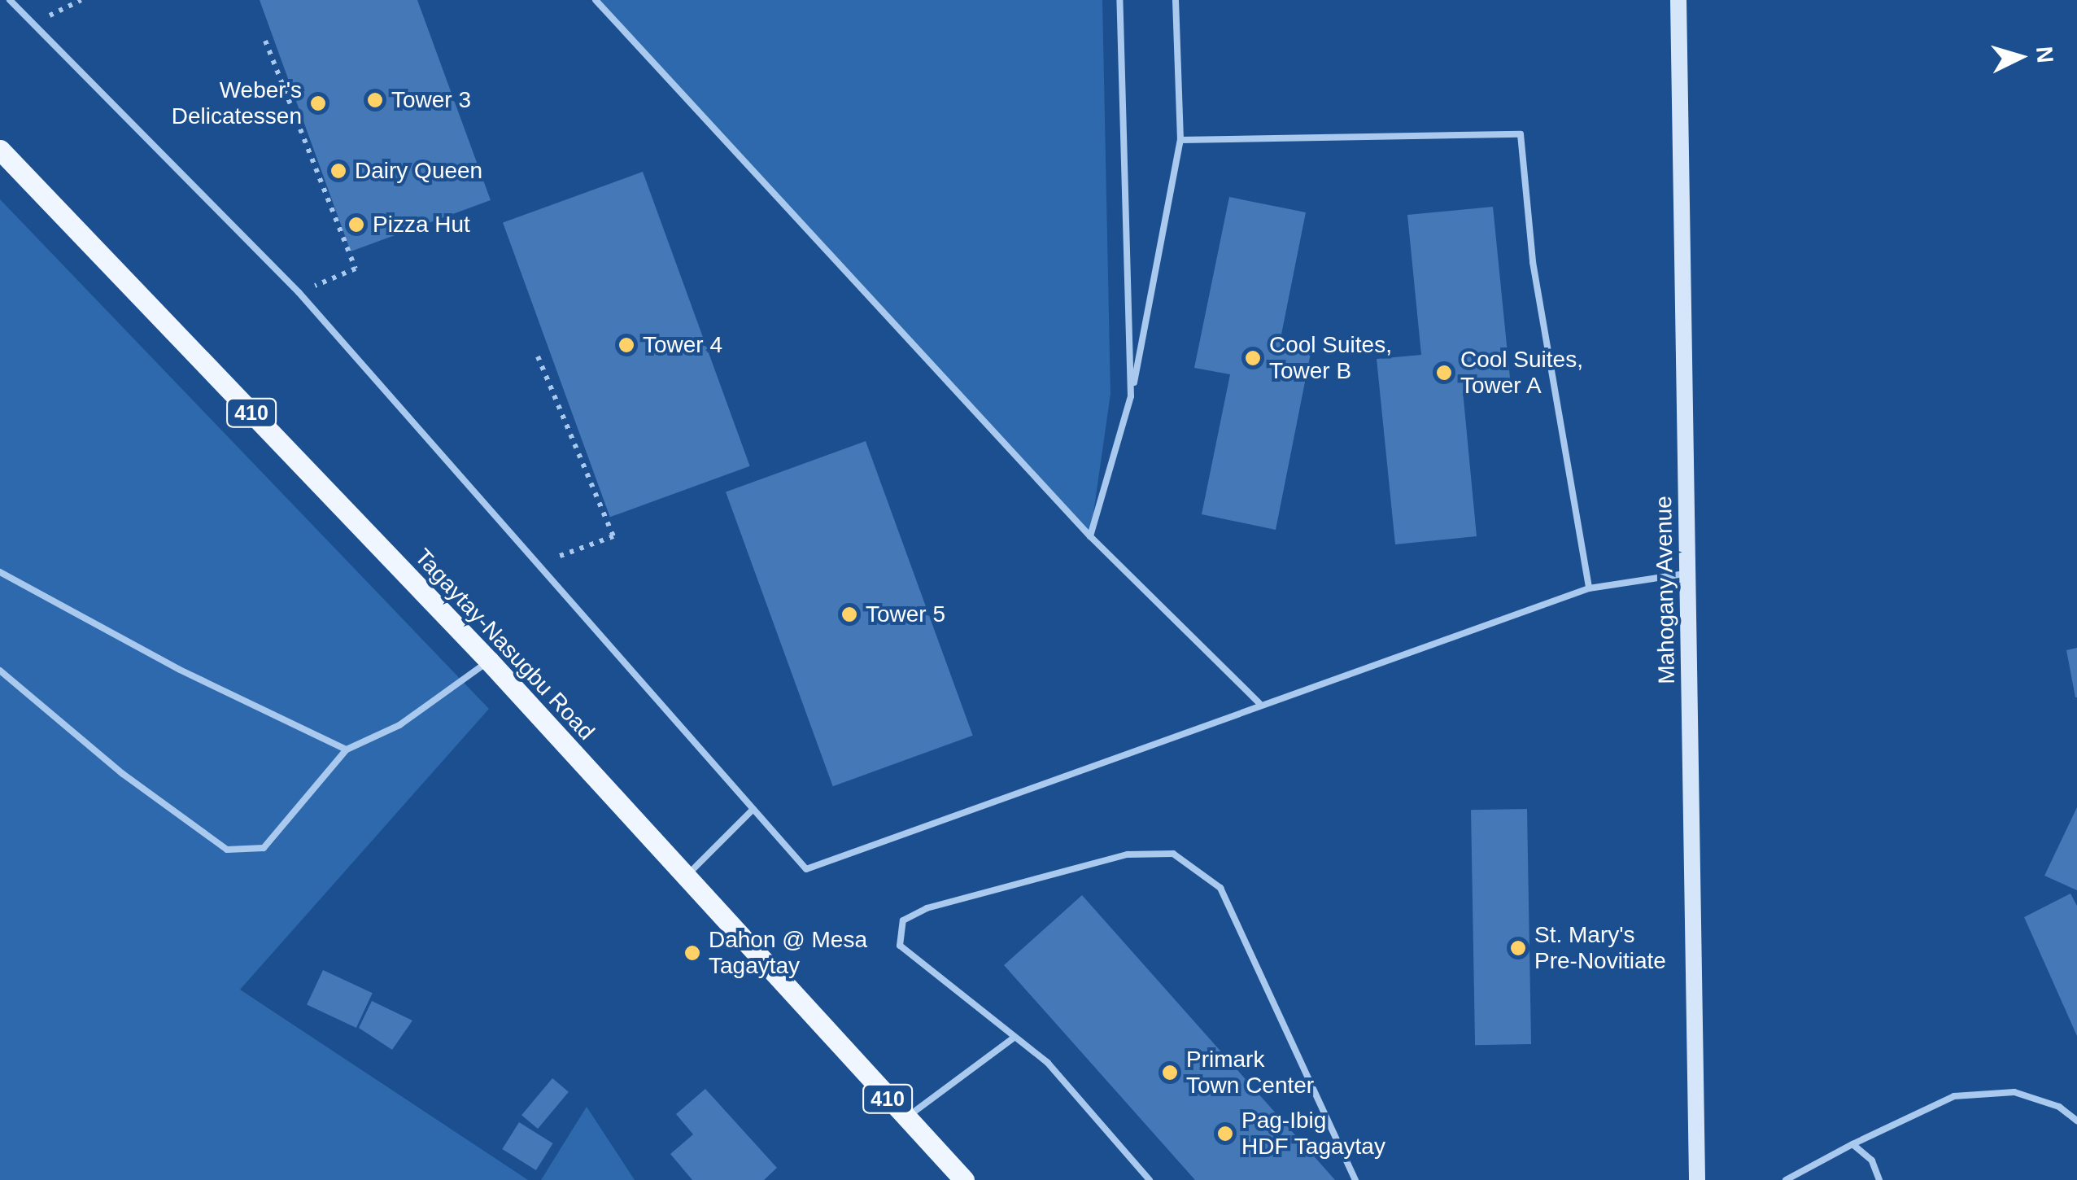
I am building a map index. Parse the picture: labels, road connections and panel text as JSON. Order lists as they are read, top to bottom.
{
  "streets": {
    "main road": ["410", "Mahogany Avenue", "Tagaytay-Nasugbu Road"]
  },
  "places": [
    "Tower 3",
    "Weber's Delicatessen",
    "Dairy Queen",
    "Pizza Hut",
    "Tower 4",
    "Cool Suites, Tower B",
    "Cool Suites, Tower A",
    "Tower 5",
    "St. Mary's Pre-Novitiate",
    "Dahon @ Mesa Tagaytay",
    "Primark Town Center",
    "Pag-Ibig HDF Tagaytay"
  ],
  "north": "right"
}
